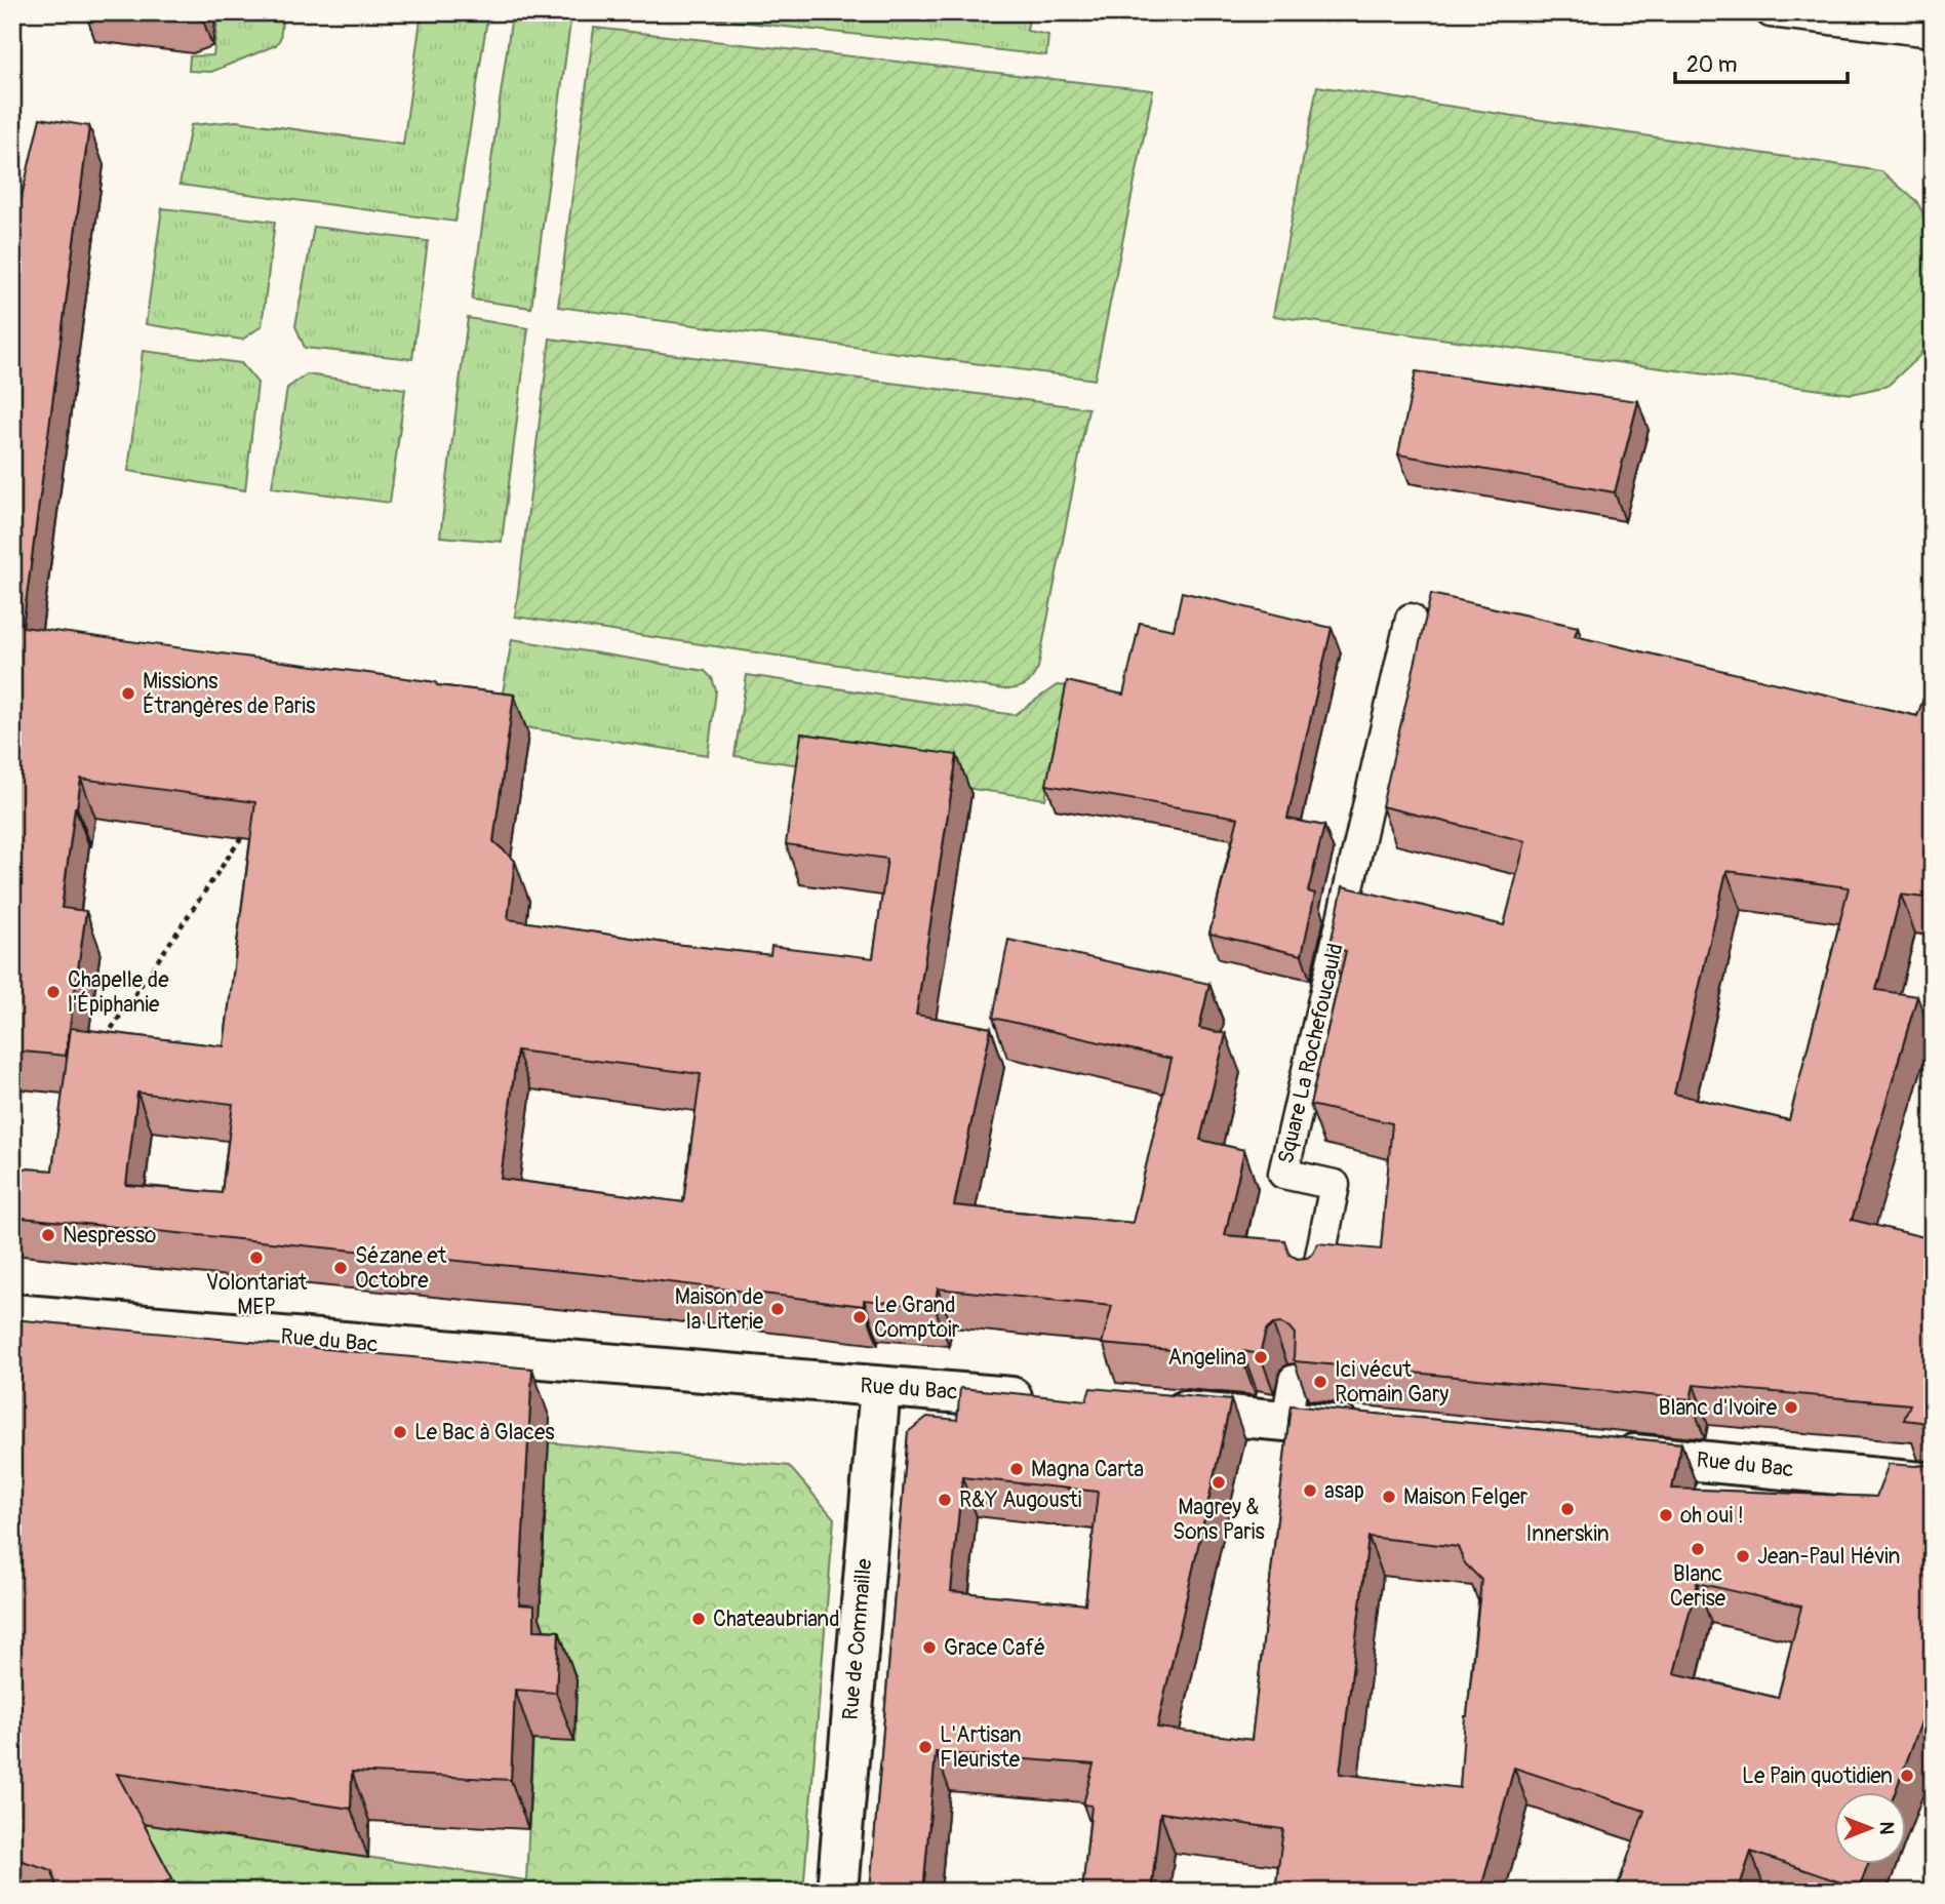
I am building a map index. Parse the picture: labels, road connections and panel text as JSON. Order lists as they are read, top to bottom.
{
  "streets": {
    "street": ["Rue du Bac", "Rue de Commaille"],
    "lane": ["Square La Rochefoucauld"]
  },
  "crossings": [
    ["Rue du Bac", "Rue de Commaille"]
  ],
  "places": [
    "Missions Étrangères de Paris",
    "Chapelle de l'Épiphanie",
    "Nespresso",
    "Volontariat MEP",
    "Sézane et Octobre",
    "Maison de la Literie",
    "Le Grand Comptoir",
    "Angelina",
    "Ici vécut Romain Gary",
    "Blanc d'Ivoire",
    "Le Bac à Glaces",
    "Magna Carta",
    "Magrey & Sons Paris",
    "asap",
    "Maison Felger",
    "R&Y Augousti",
    "Innerskin",
    "oh oui !",
    "Blanc Cerise",
    "Jean-Paul Hévin",
    "Chateaubriand",
    "Grace Café",
    "L'Artisan Fleuriste",
    "Le Pain quotidien"
  ],
  "scale_bar": "20 m",
  "north": "right"
}
